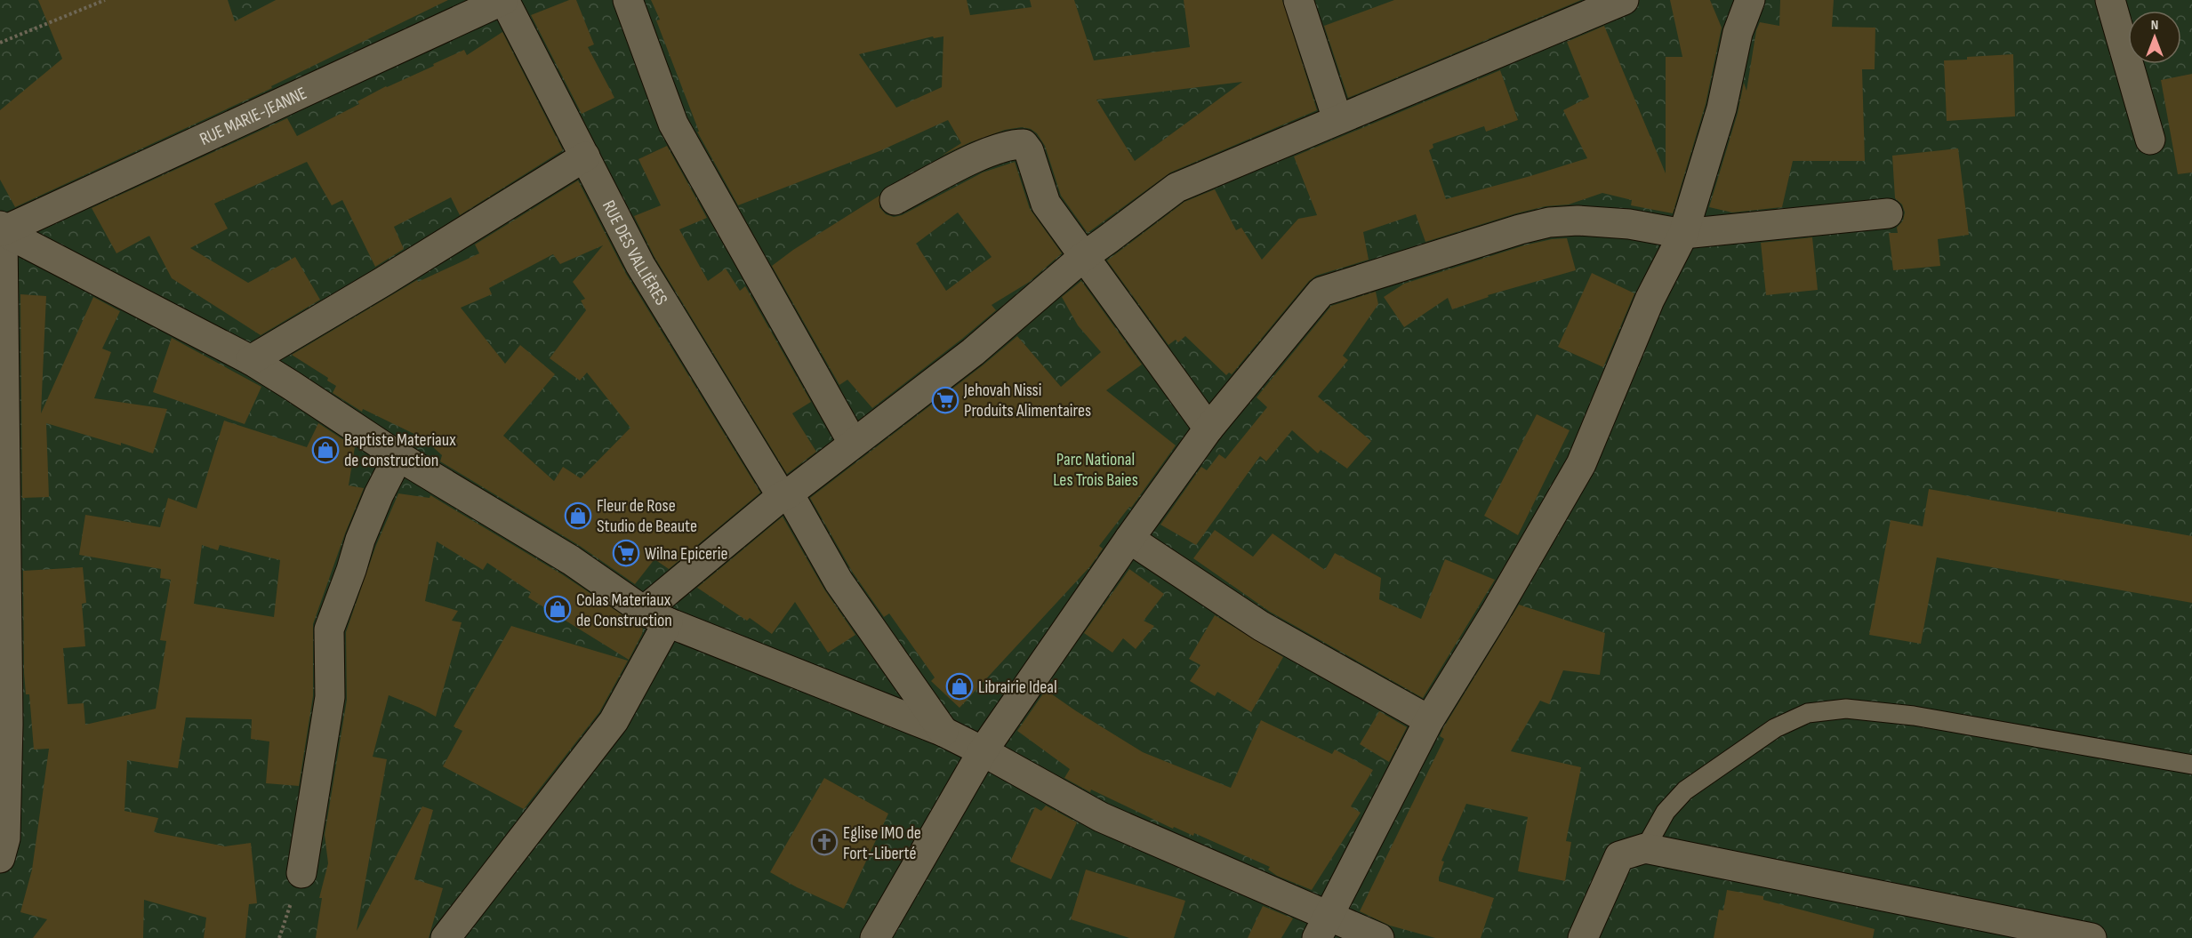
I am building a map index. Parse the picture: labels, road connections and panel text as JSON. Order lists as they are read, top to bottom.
{
  "streets": {
    "street": ["RUE MARIE-JEANNE", "RUE DES VALLIÈRES"]
  },
  "crossings": [
    ["RUE MARIE-JEANNE", "RUE DES VALLIÈRES"]
  ],
  "parks": ["Parc National Les Trois Baies"],
  "places": {
    "supermarket": ["Jehovah Nissi Produits Alimentaires", "Wilna Epicerie"],
    "shop": [
      "Baptiste Materiaux de construction",
      "Fleur de Rose Studio de Beaute",
      "Colas Materiaux de Construction",
      "Librairie Ideal"
    ],
    "church": ["Eglise IMO de Fort-Liberté"]
  },
  "north": "top"
}
